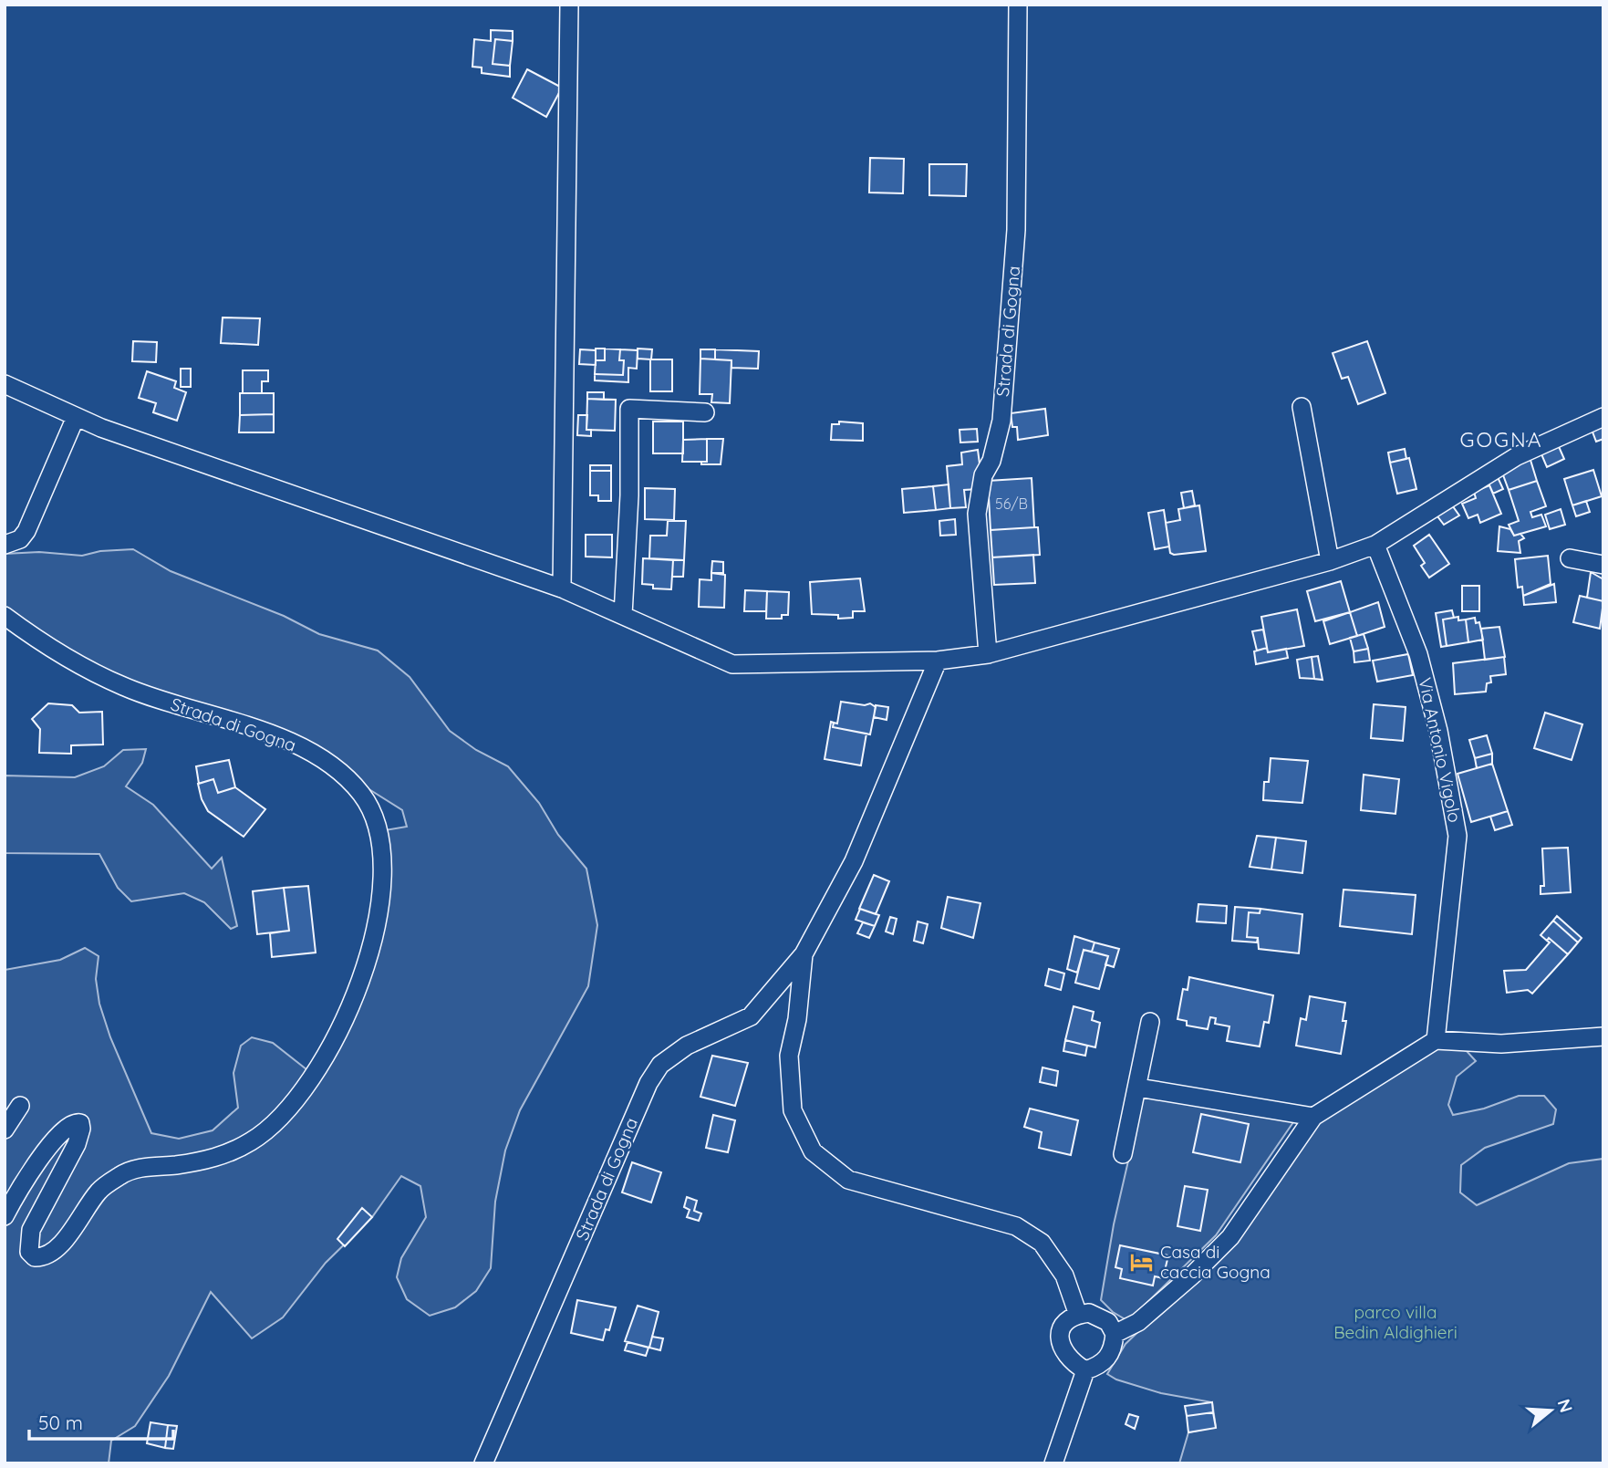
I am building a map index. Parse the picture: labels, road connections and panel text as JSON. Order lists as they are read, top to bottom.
{
  "streets": {
    "street": ["Strada di Gogna", "Via Antonio Vigolo"]
  },
  "districts": ["GOGNA"],
  "parks": ["parco villa Bedin Aldighieri"],
  "places": {
    "hotel": ["Casa di caccia Gogna"]
  },
  "house_numbers": ["56/B"],
  "scale_bar": "50 m",
  "north": "right"
}
